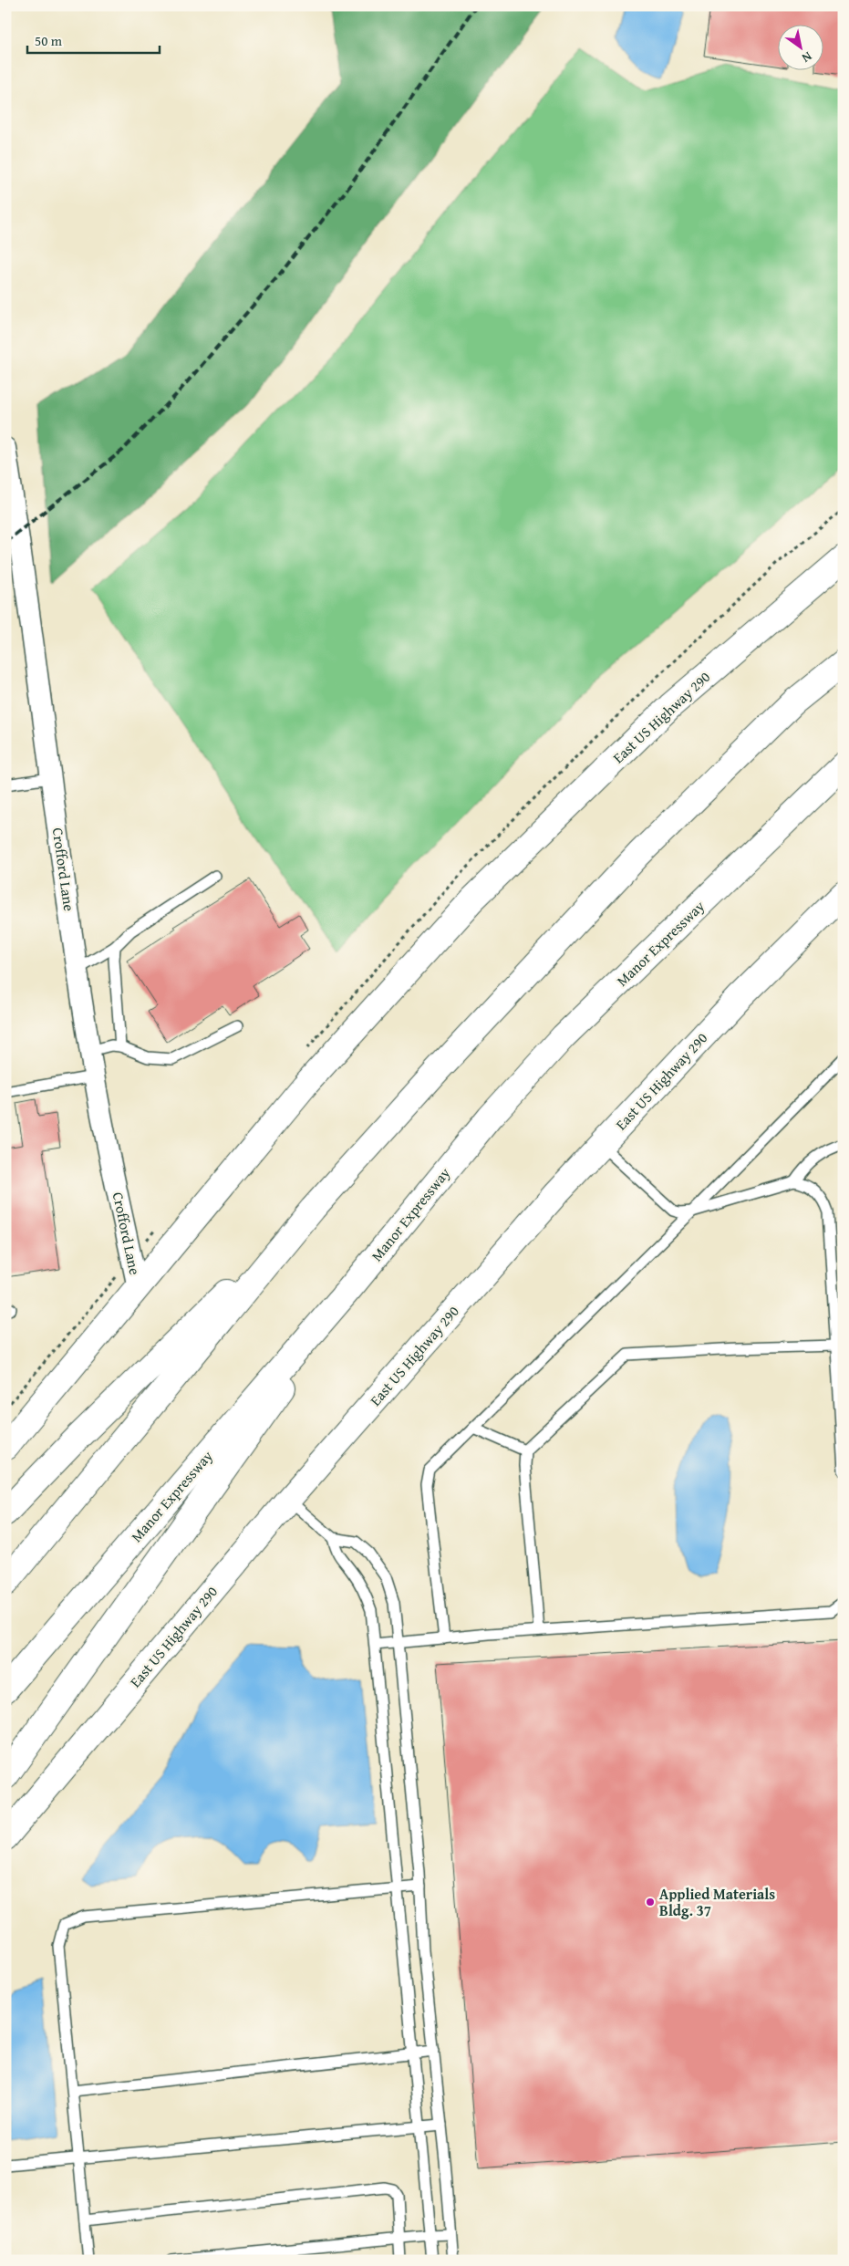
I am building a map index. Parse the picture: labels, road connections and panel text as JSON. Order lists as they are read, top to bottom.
{
  "streets": {
    "main road": ["East US Highway 290", "Manor Expressway"],
    "street": ["Crofford Lane"]
  },
  "crossings": [
    ["East US Highway 290", "Crofford Lane"]
  ],
  "places": ["Applied Materials Bldg. 37"],
  "scale_bar": "50 m",
  "north": "bottom right"
}
